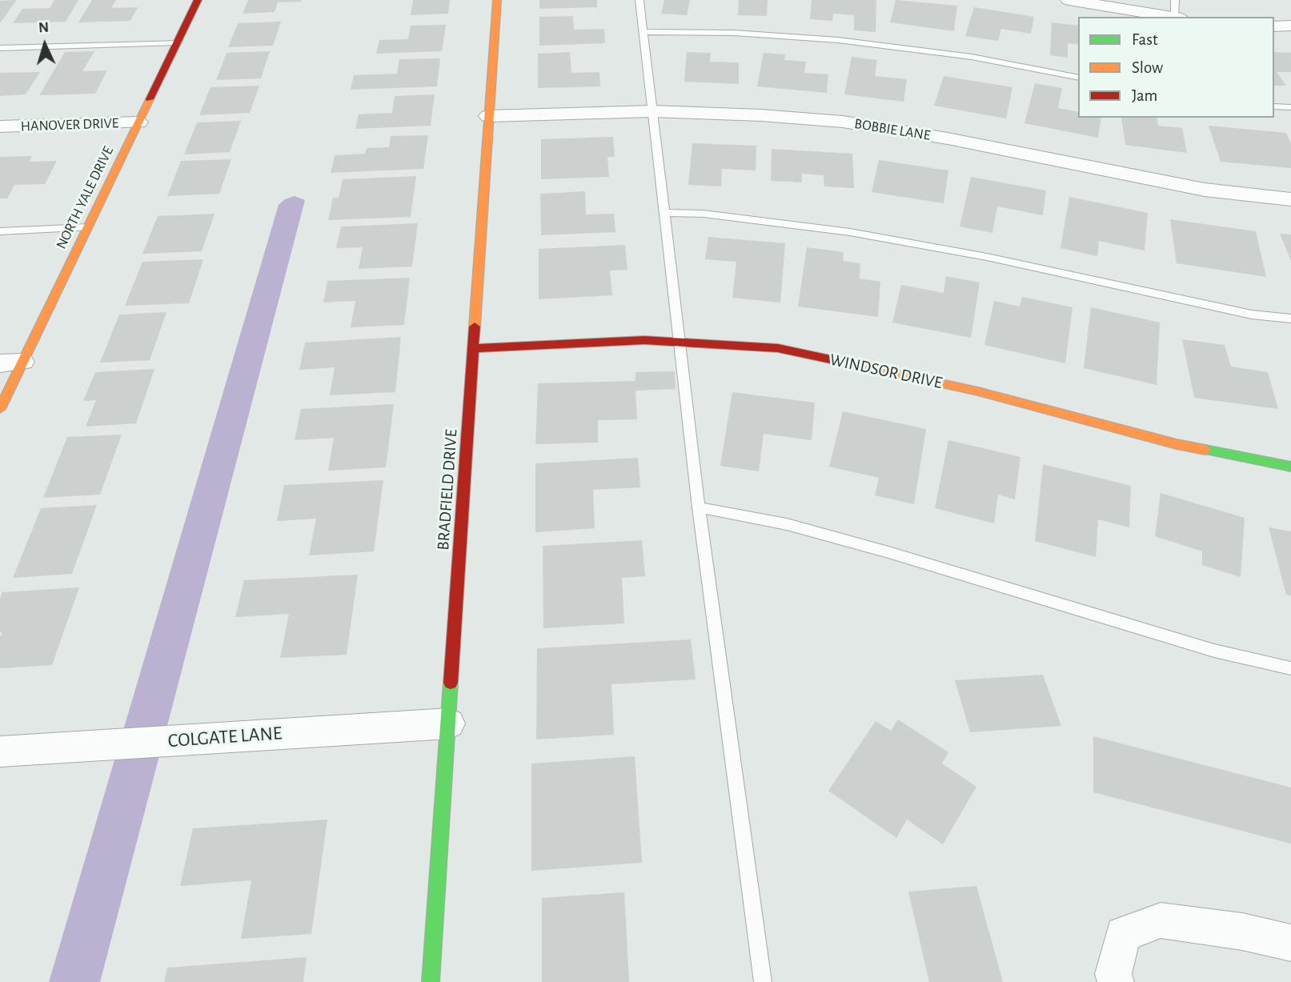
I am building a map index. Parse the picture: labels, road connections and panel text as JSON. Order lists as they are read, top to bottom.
{
  "streets": {
    "street": [
      "HANOVER DRIVE",
      "BOBBIE LANE",
      "NORTH YALE DRIVE",
      "WINDSOR DRIVE",
      "BRADFIELD DRIVE",
      "COLGATE LANE"
    ]
  },
  "crossings": [
    ["HANOVER DRIVE", "NORTH YALE DRIVE"],
    ["BOBBIE LANE", "BRADFIELD DRIVE"],
    ["WINDSOR DRIVE", "BRADFIELD DRIVE"],
    ["BRADFIELD DRIVE", "COLGATE LANE"]
  ],
  "legend": ["Fast", "Slow", "Jam"],
  "north": "top"
}
